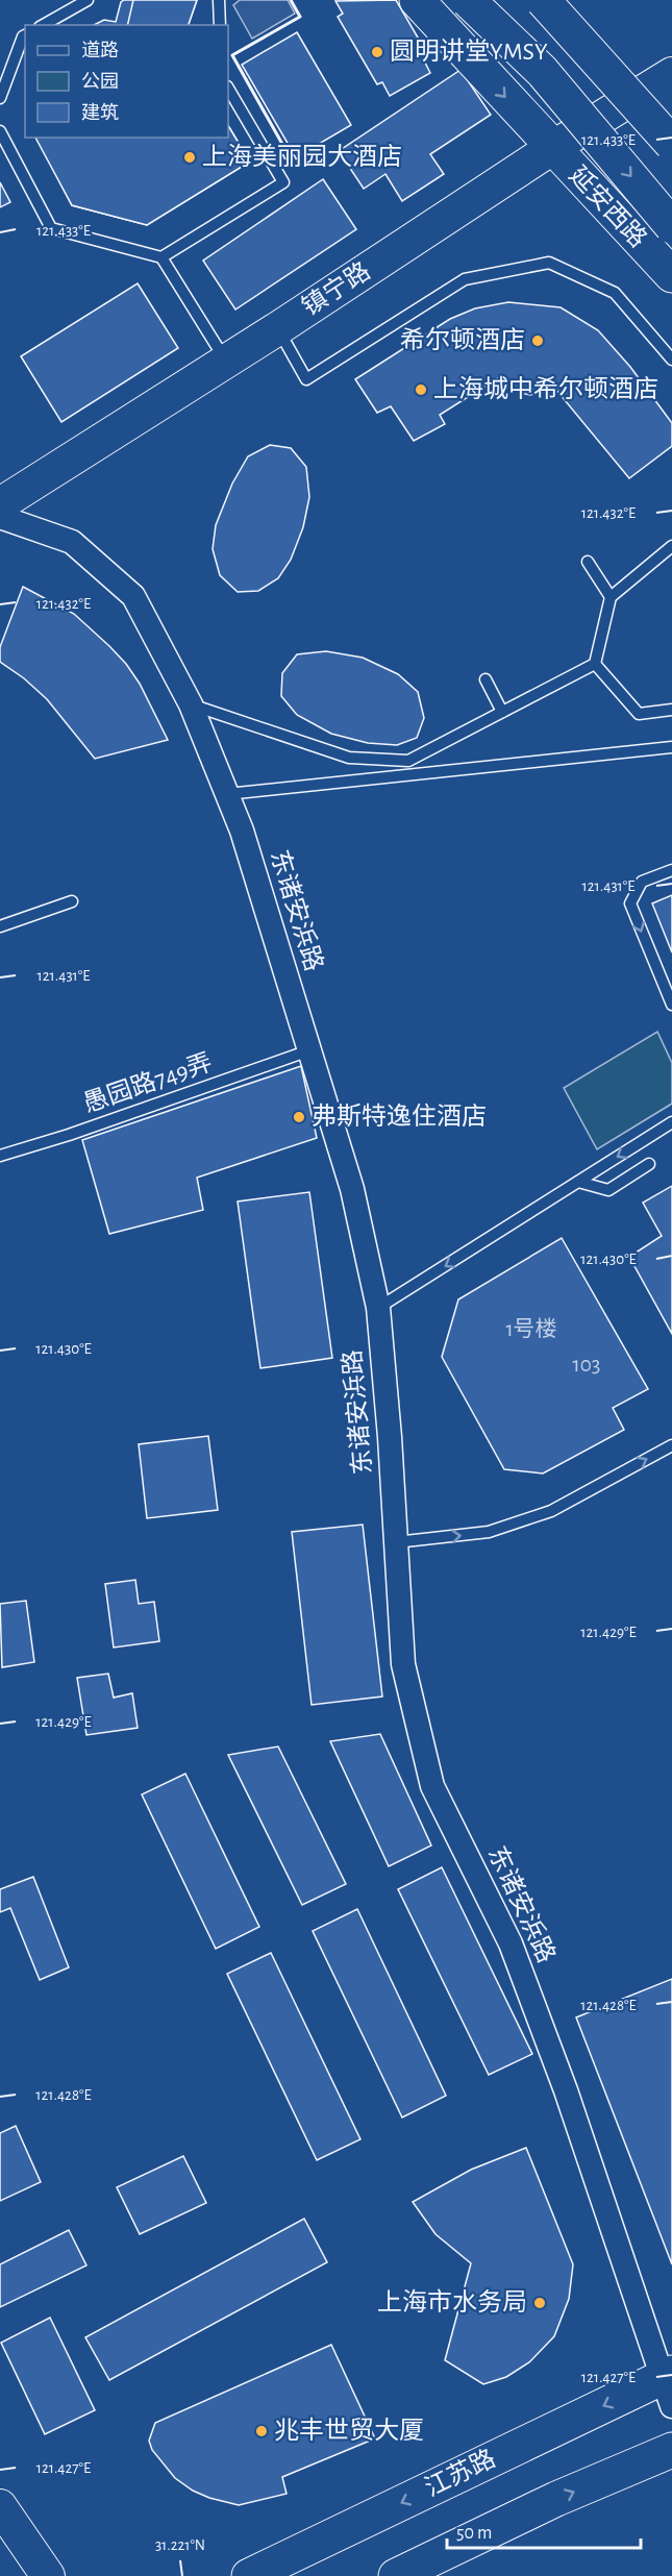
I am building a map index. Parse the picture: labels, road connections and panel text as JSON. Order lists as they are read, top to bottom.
{
  "streets": {
    "main road": ["延安西路", "江苏路"],
    "street": ["镇宁路", "东诸安浜路"],
    "lane": ["愚园路749弄"]
  },
  "crossings": [
    ["延安西路", "镇宁路"],
    ["东诸安浜路", "愚园路749弄"],
    ["东诸安浜路", "江苏路"]
  ],
  "places": [
    "圆明讲堂YMSY",
    "上海美丽园大酒店",
    "希尔顿酒店",
    "上海城中希尔顿酒店",
    "弗斯特逸住酒店",
    "上海市水务局",
    "兆丰世贸大厦"
  ],
  "house_numbers": ["1号楼", "103"],
  "legend": ["道路", "公园", "建筑"],
  "scale_bar": "50 m",
  "coordinates": [
    "121.433°E",
    "121.432°E",
    "121.431°E",
    "121.430°E",
    "121.429°E",
    "121.428°E",
    "121.427°E",
    "31.221°N"
  ]
}
